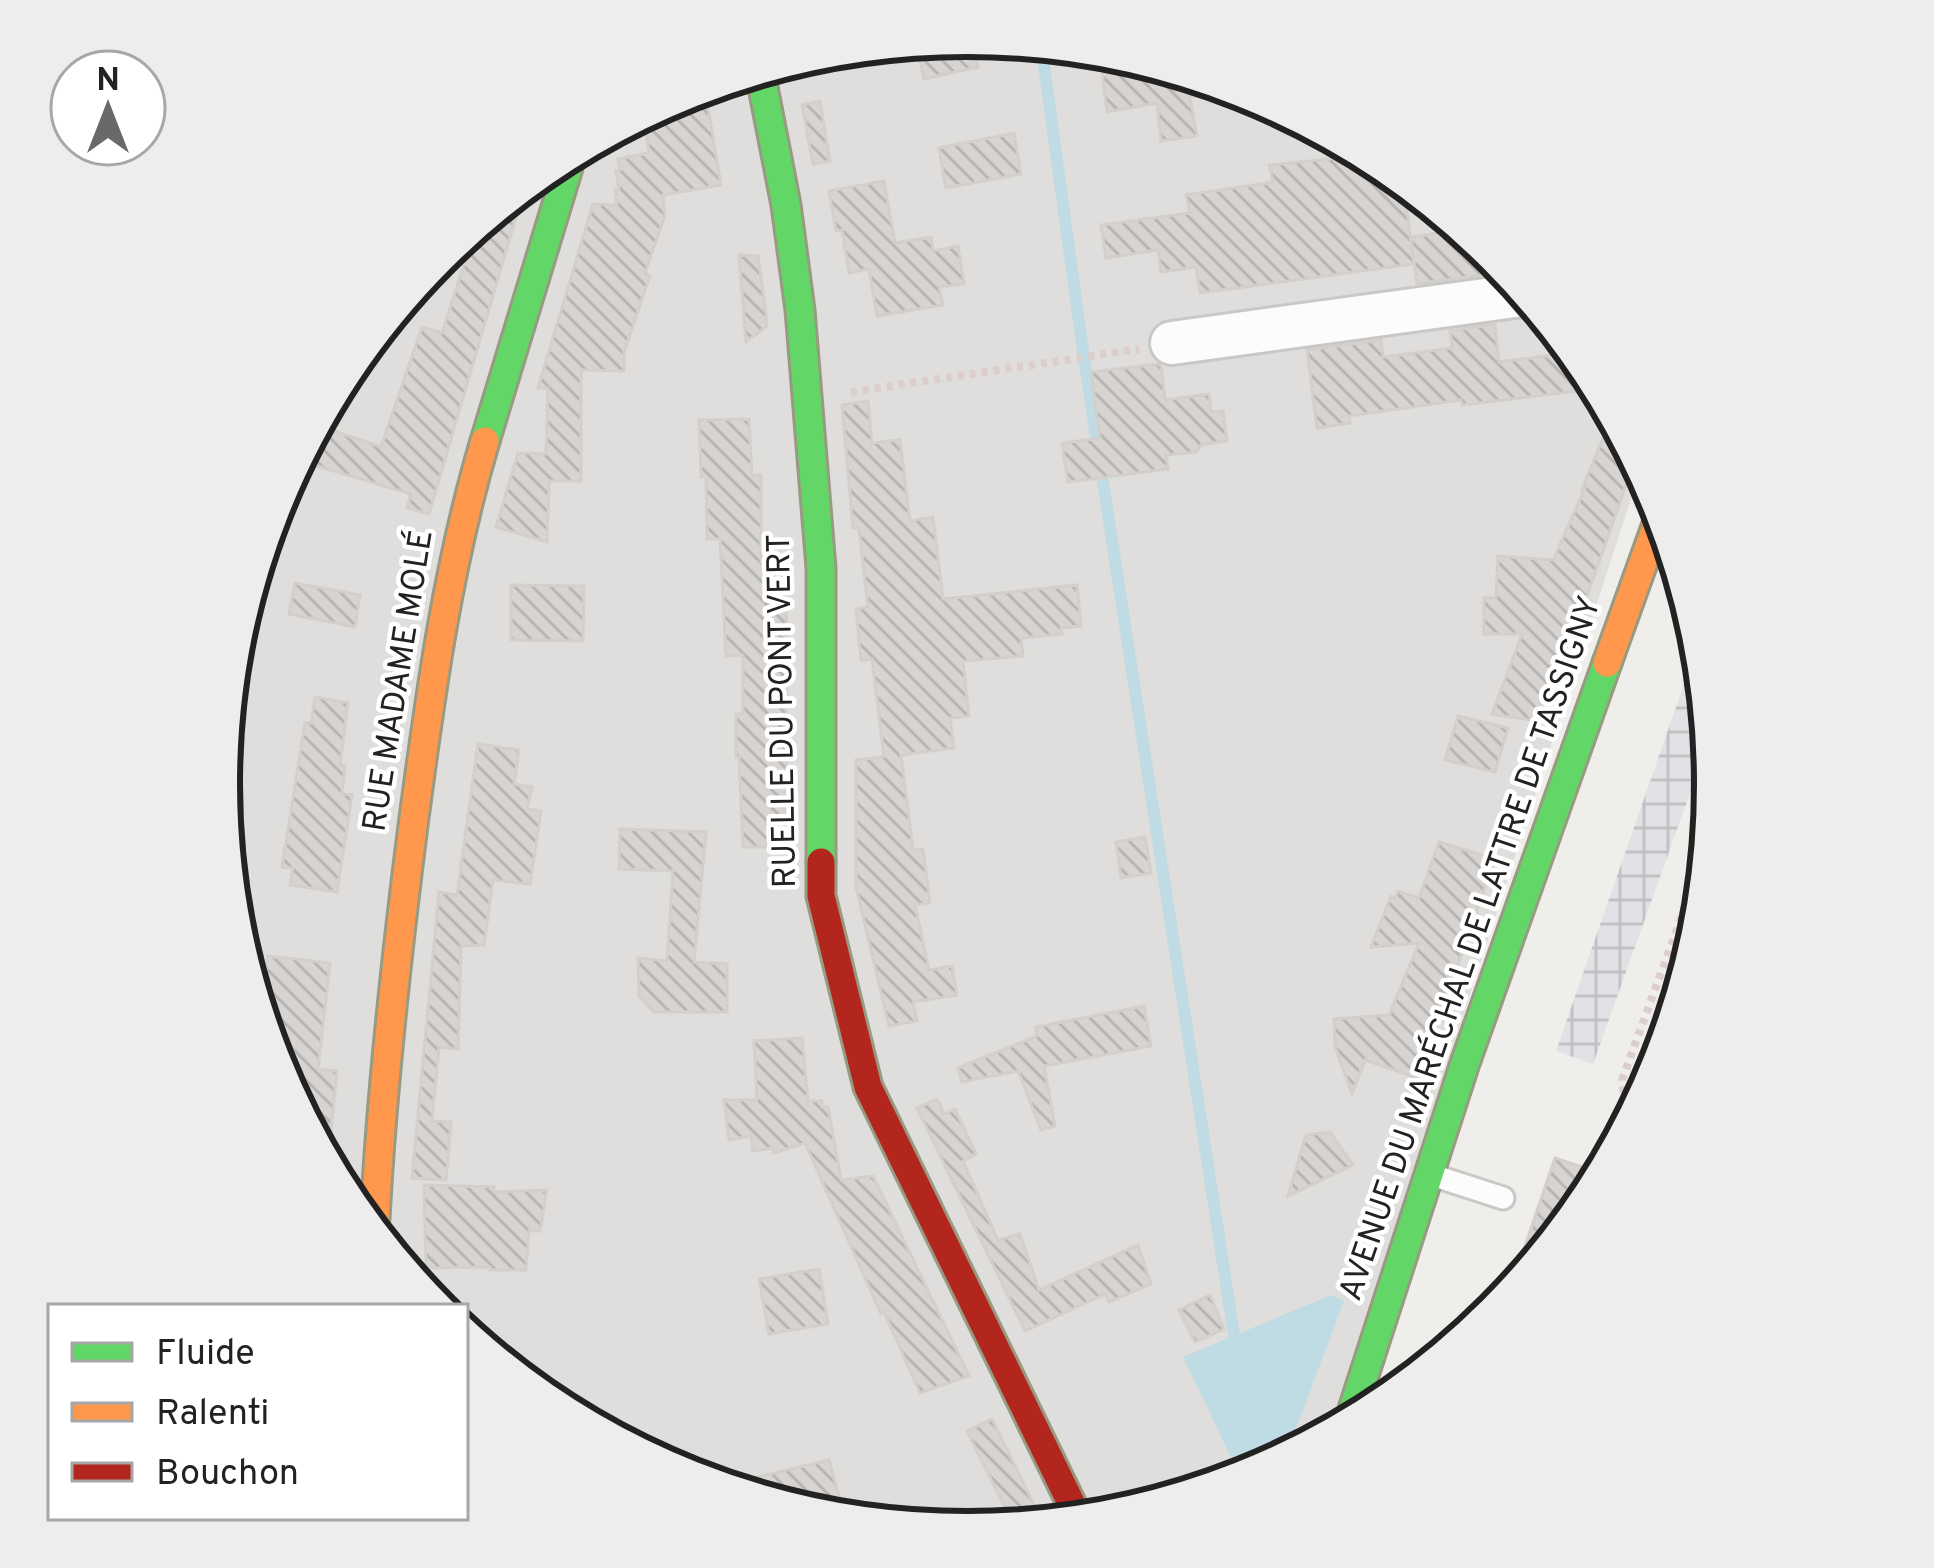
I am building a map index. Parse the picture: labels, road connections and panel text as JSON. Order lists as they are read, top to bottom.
{
  "streets": {
    "street": ["RUE MADAME MOLÉ", "RUELLE DU PONT VERT", "AVENUE DU MARÉCHAL DE LATTRE DE TASSIGNY"]
  },
  "legend": ["Fluide", "Ralenti", "Bouchon"],
  "north": "top"
}
